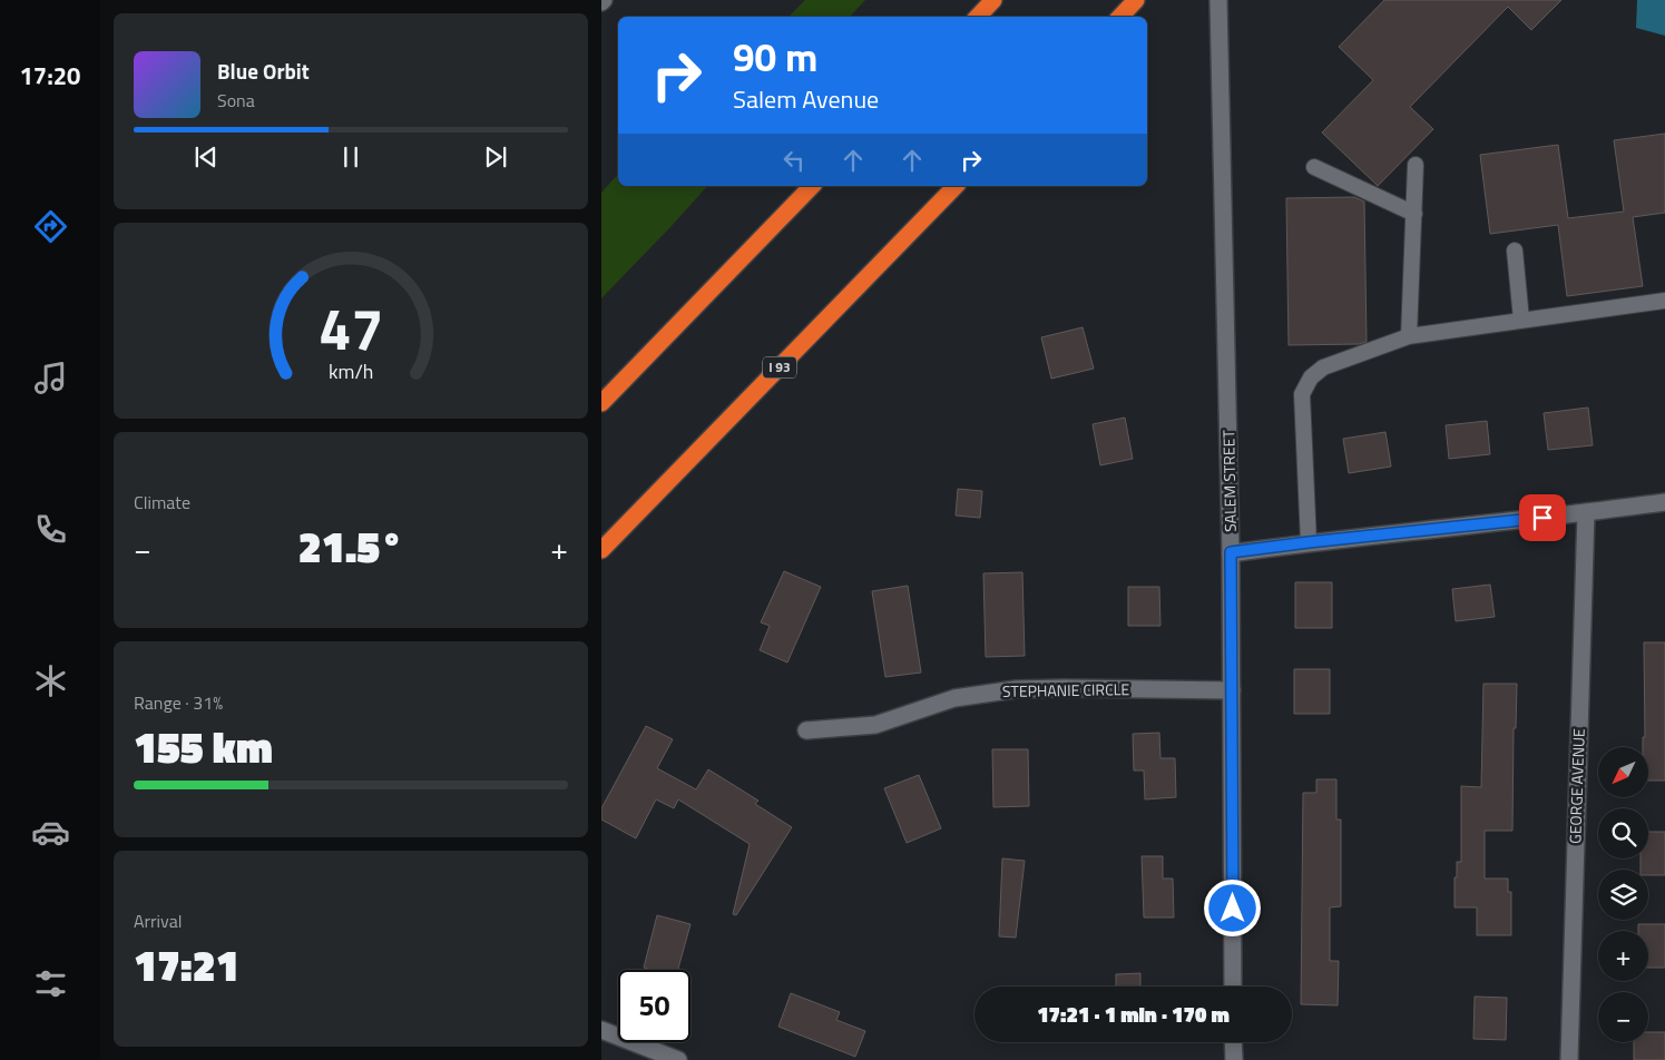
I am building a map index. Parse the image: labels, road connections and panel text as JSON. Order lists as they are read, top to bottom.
{
  "streets": {
    "highway": ["I 93"],
    "street": ["SALEM STREET", "STEPHANIE CIRCLE", "GEORGE AVENUE"]
  },
  "crossings": [
    ["SALEM STREET", "STEPHANIE CIRCLE"]
  ],
  "north": "bottom left",
  "page": {
    "tabs": "17:20",
    "turn": ["90 m", "Salem Avenue"],
    "song": ["Blue Orbit", "Sona"],
    "tile": [
      "Climate",
      ["Range · 31%", "155 km"],
      ["Arrival", "17:21"]
    ],
    "heat": ["−", "21.5°", "+"],
    "map_buttons": ["+", "−"],
    "limit": "50",
    "trip": "17:21 · 1 min · 170 m",
    "gauge": ["47", "km/h"]
  }
}
